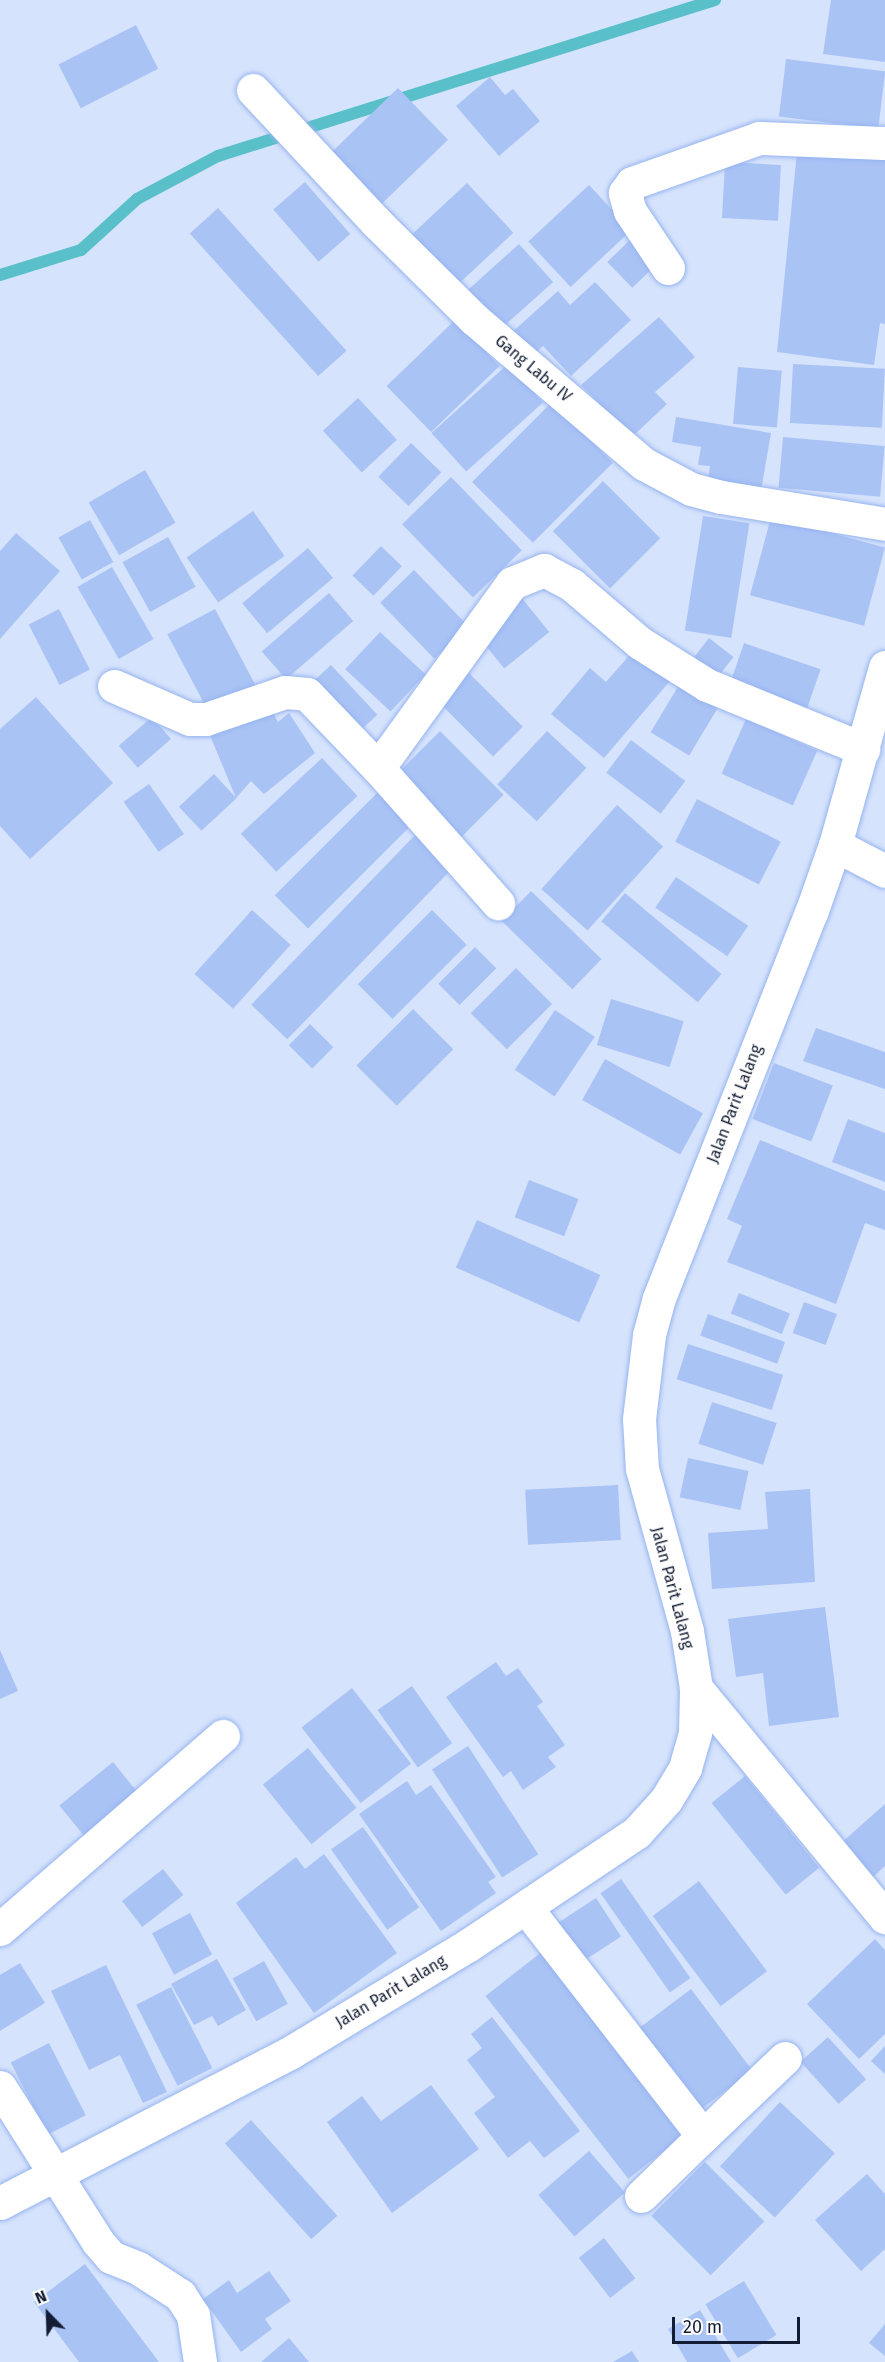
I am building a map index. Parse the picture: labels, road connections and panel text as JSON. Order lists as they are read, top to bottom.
{
  "streets": {
    "street": ["Gang Labu IV", "Jalan Parit Lalang"]
  },
  "scale_bar": "20 m",
  "north": "top left"
}
